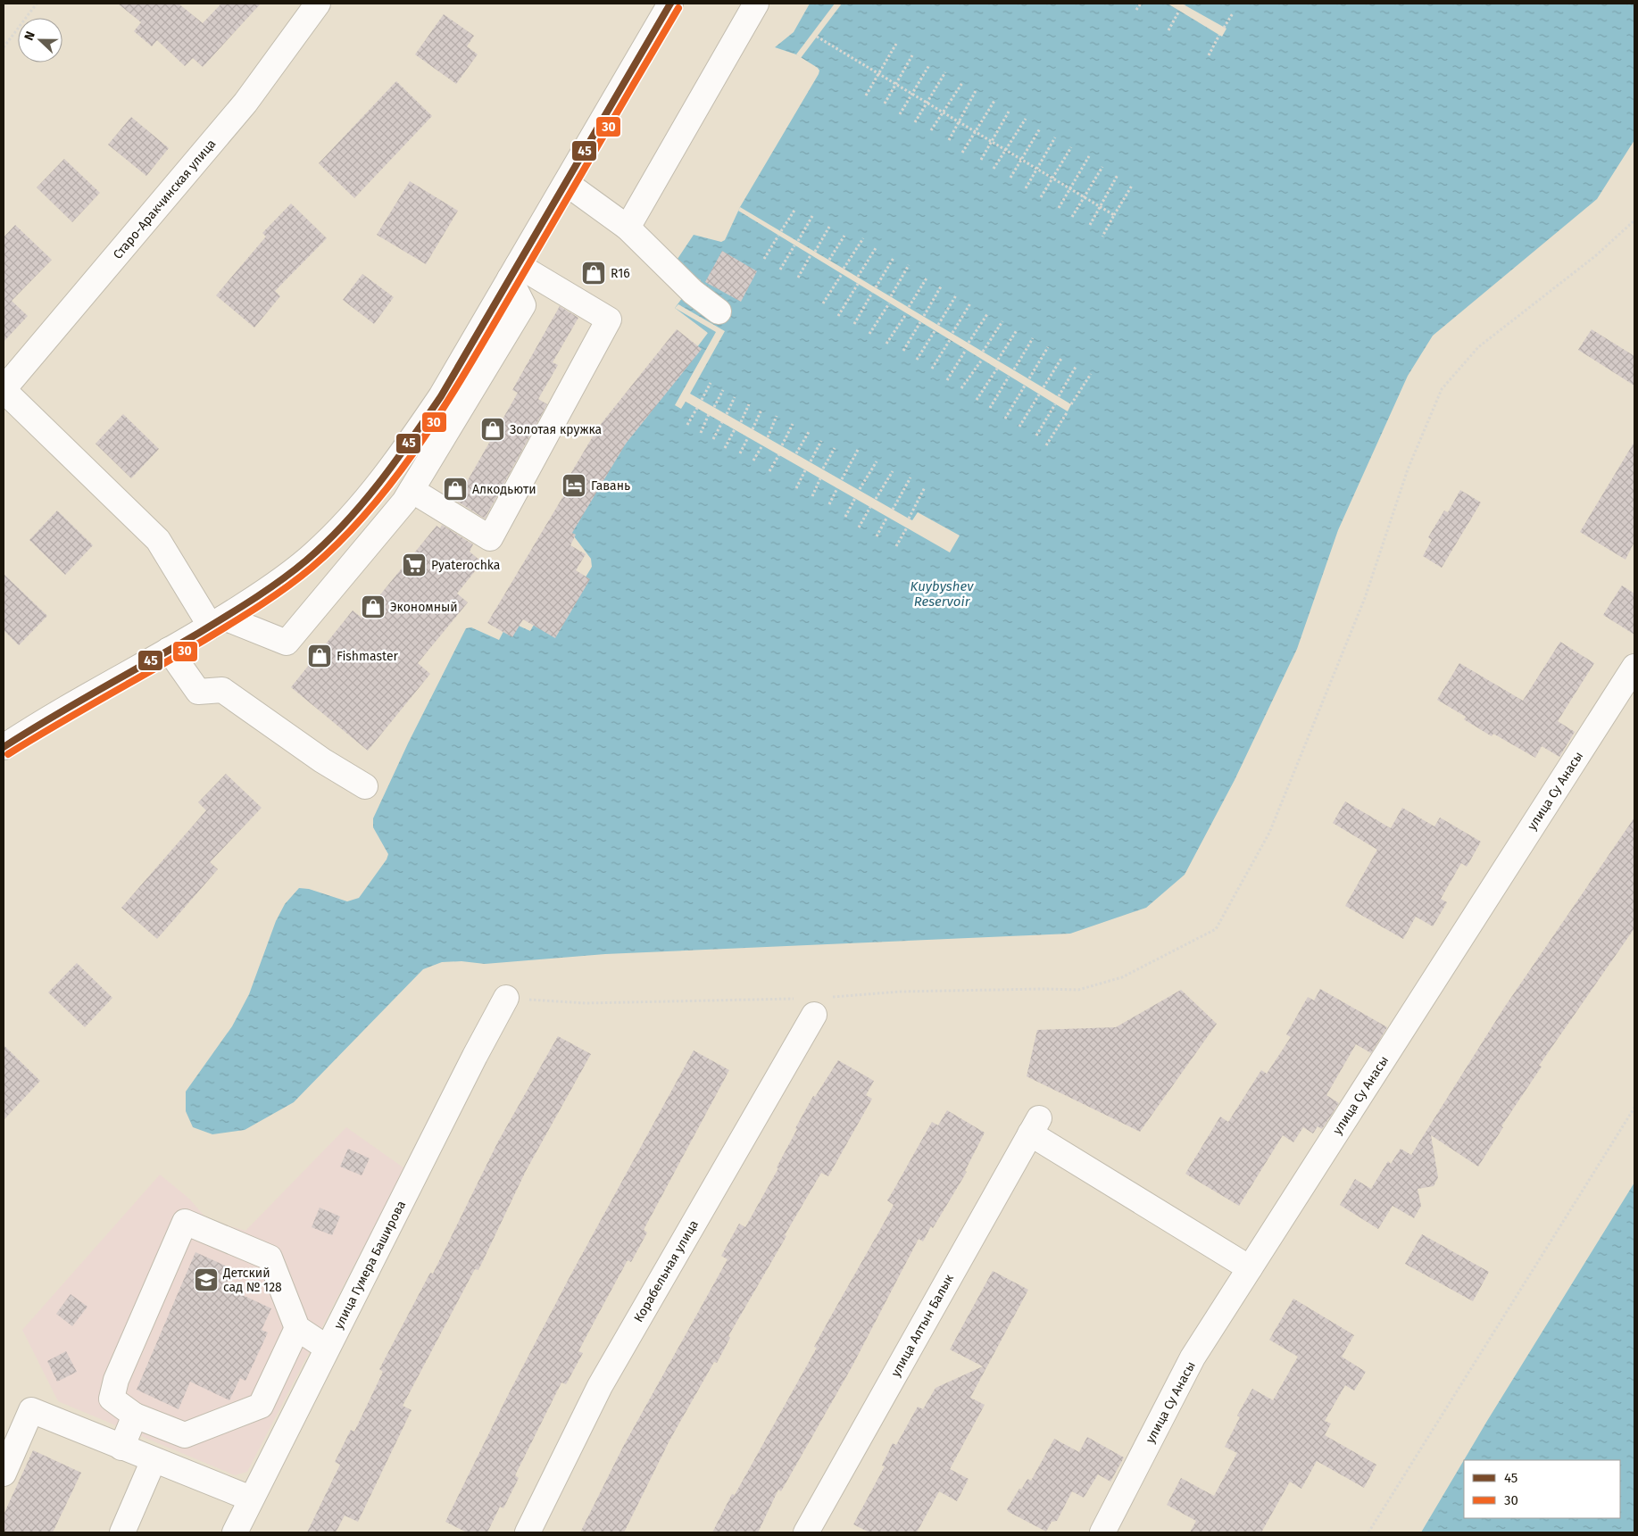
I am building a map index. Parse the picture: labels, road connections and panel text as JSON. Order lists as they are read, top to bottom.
{
  "streets": {
    "street": [
      "Старо-Аракчинская улица",
      "улица Су Анасы",
      "улица Гумера Баширова",
      "Корабельная улица",
      "улица Алтын Балык"
    ]
  },
  "crossings": [
    ["улица Су Анасы", "улица Алтын Балык"]
  ],
  "water": ["Kuybyshev Reservoir"],
  "places": {
    "shop": [
      "R16",
      "Золотая кружка",
      "Алкодьюти",
      "Экономный",
      "Fishmaster"
    ],
    "hotel": ["Гавань"],
    "supermarket": ["Pyaterochka"],
    "school or university": ["Детский сад № 128"]
  },
  "lines": ["transit line 45", "transit line 30"],
  "legend": ["45", "30"],
  "north": "left"
}
